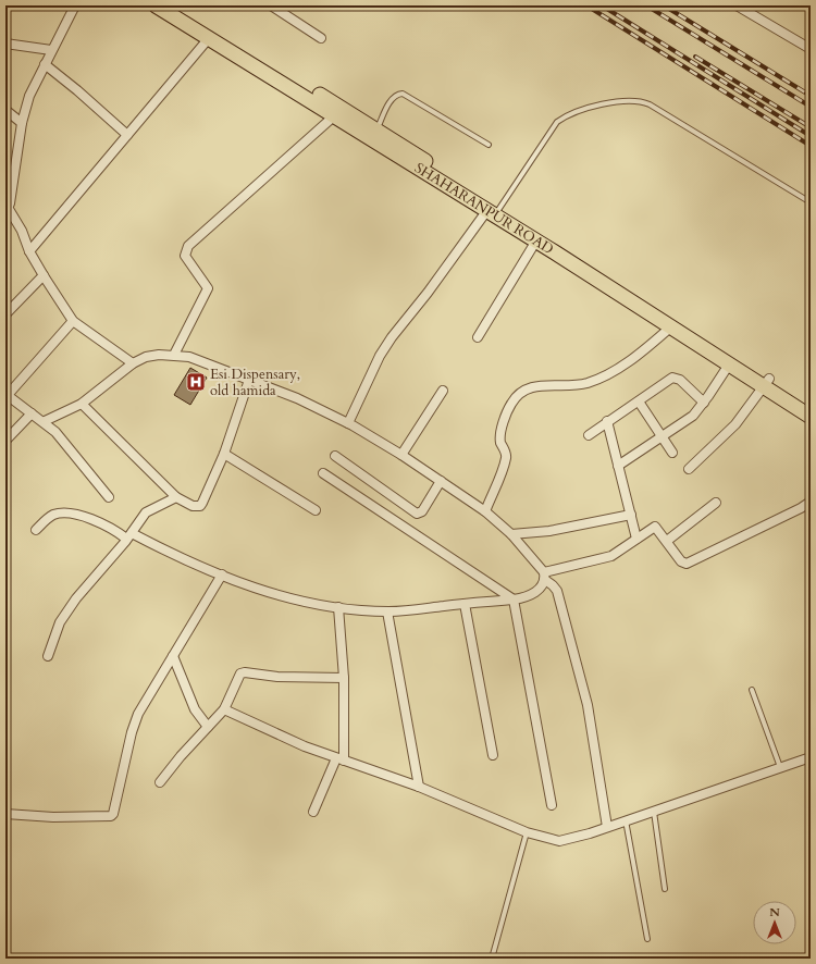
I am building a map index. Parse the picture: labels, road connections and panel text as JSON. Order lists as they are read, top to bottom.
{
  "streets": {
    "main road": ["SHAHARANPUR ROAD"]
  },
  "places": {
    "hospital": ["Esi Dispensary, old hamida"]
  },
  "north": "top"
}
